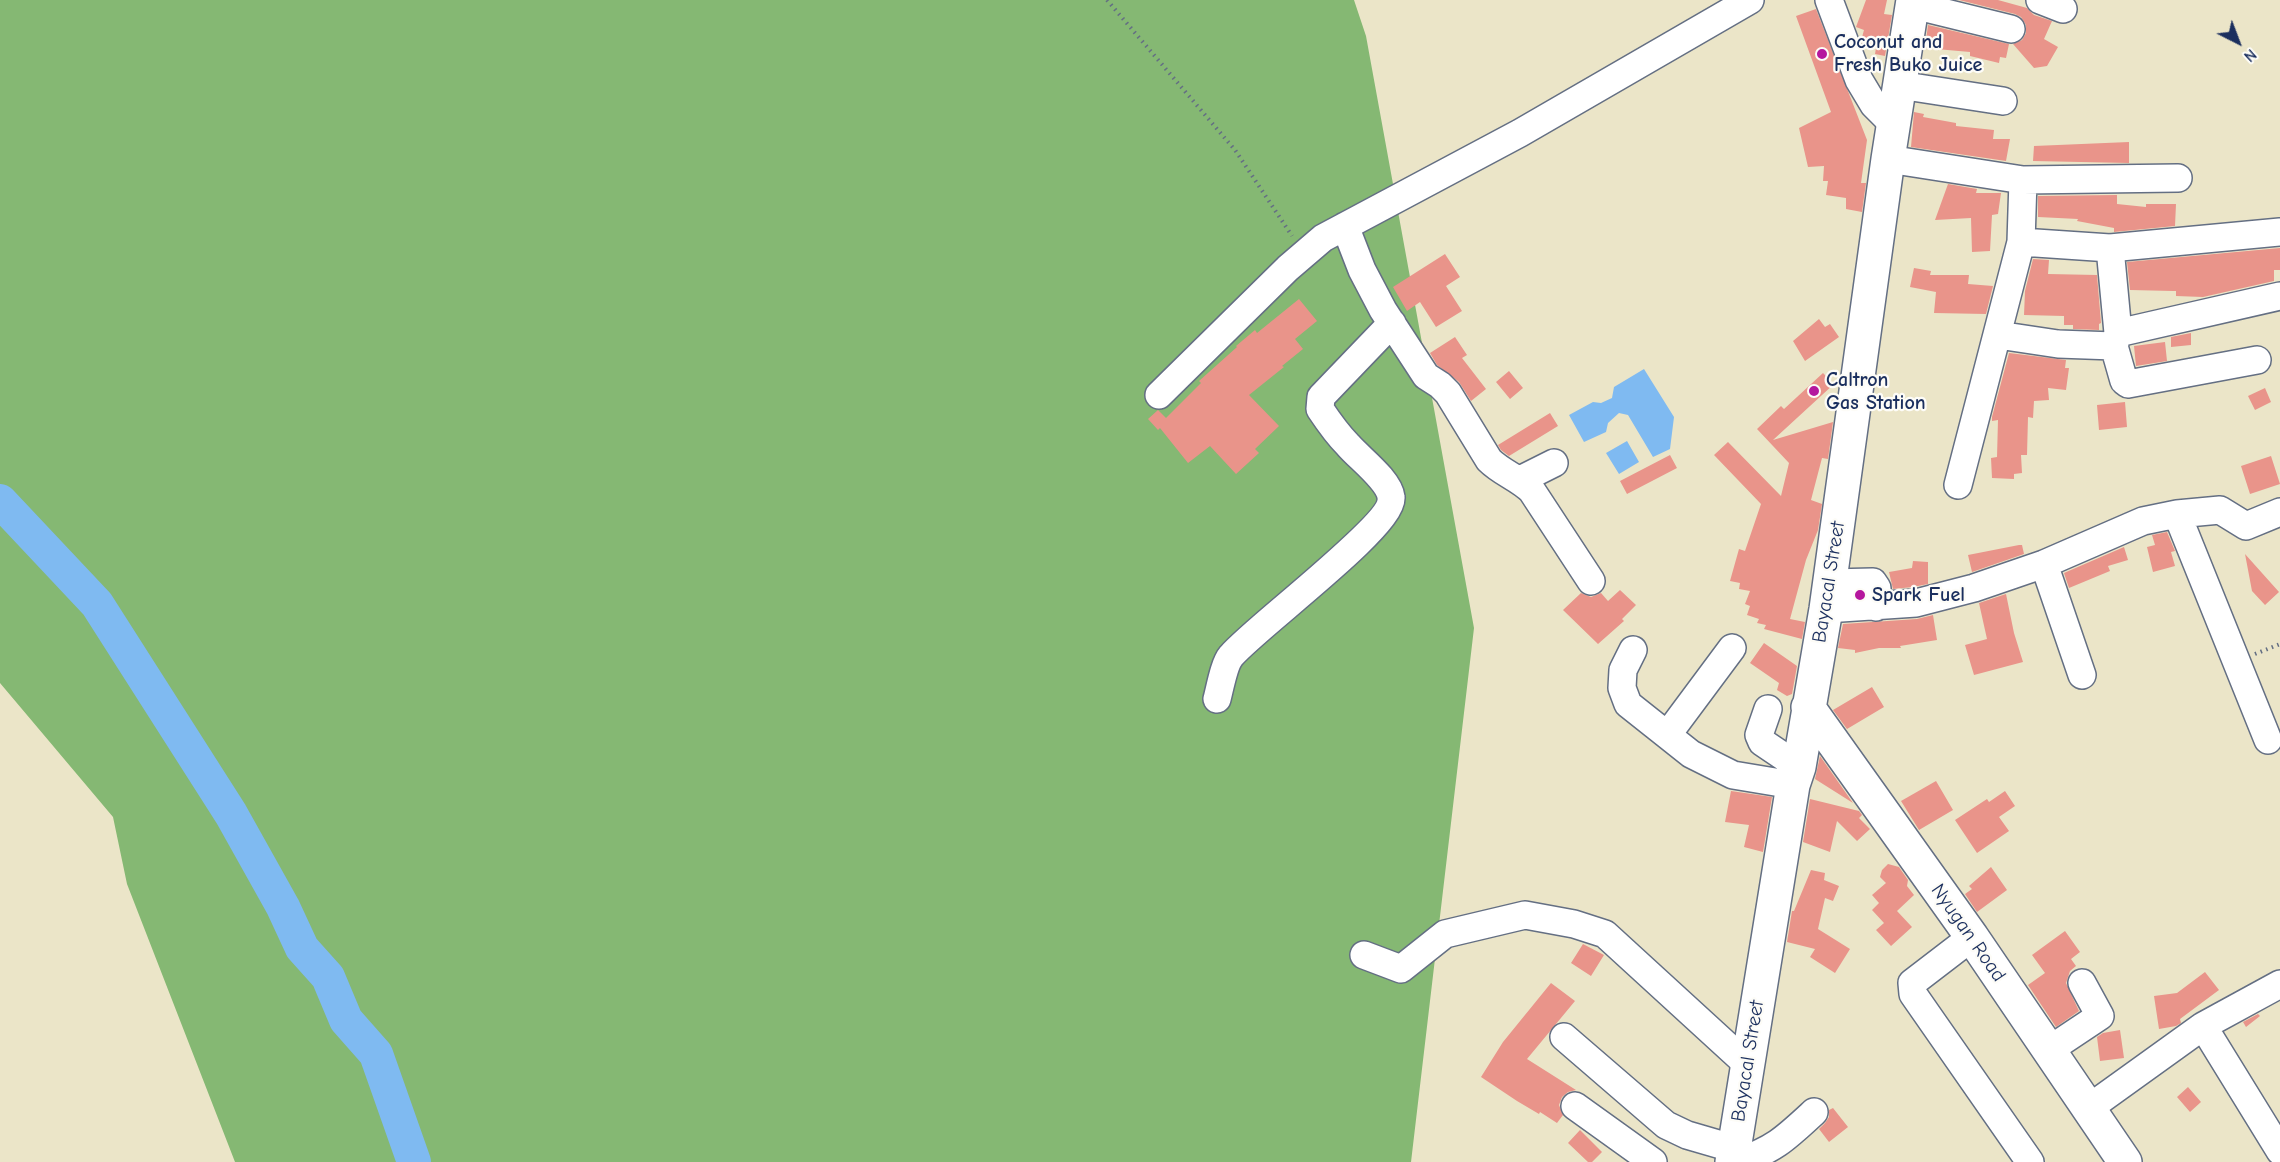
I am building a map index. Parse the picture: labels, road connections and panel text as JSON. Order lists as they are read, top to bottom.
{
  "streets": {
    "main road": ["Bayacal Street", "Nyugan Road"]
  },
  "crossings": [
    ["Bayacal Street", "Nyugan Road"]
  ],
  "places": ["Coconut and Fresh Buko Juice", "Caltron Gas Station", "Spark Fuel"],
  "north": "bottom right"
}
